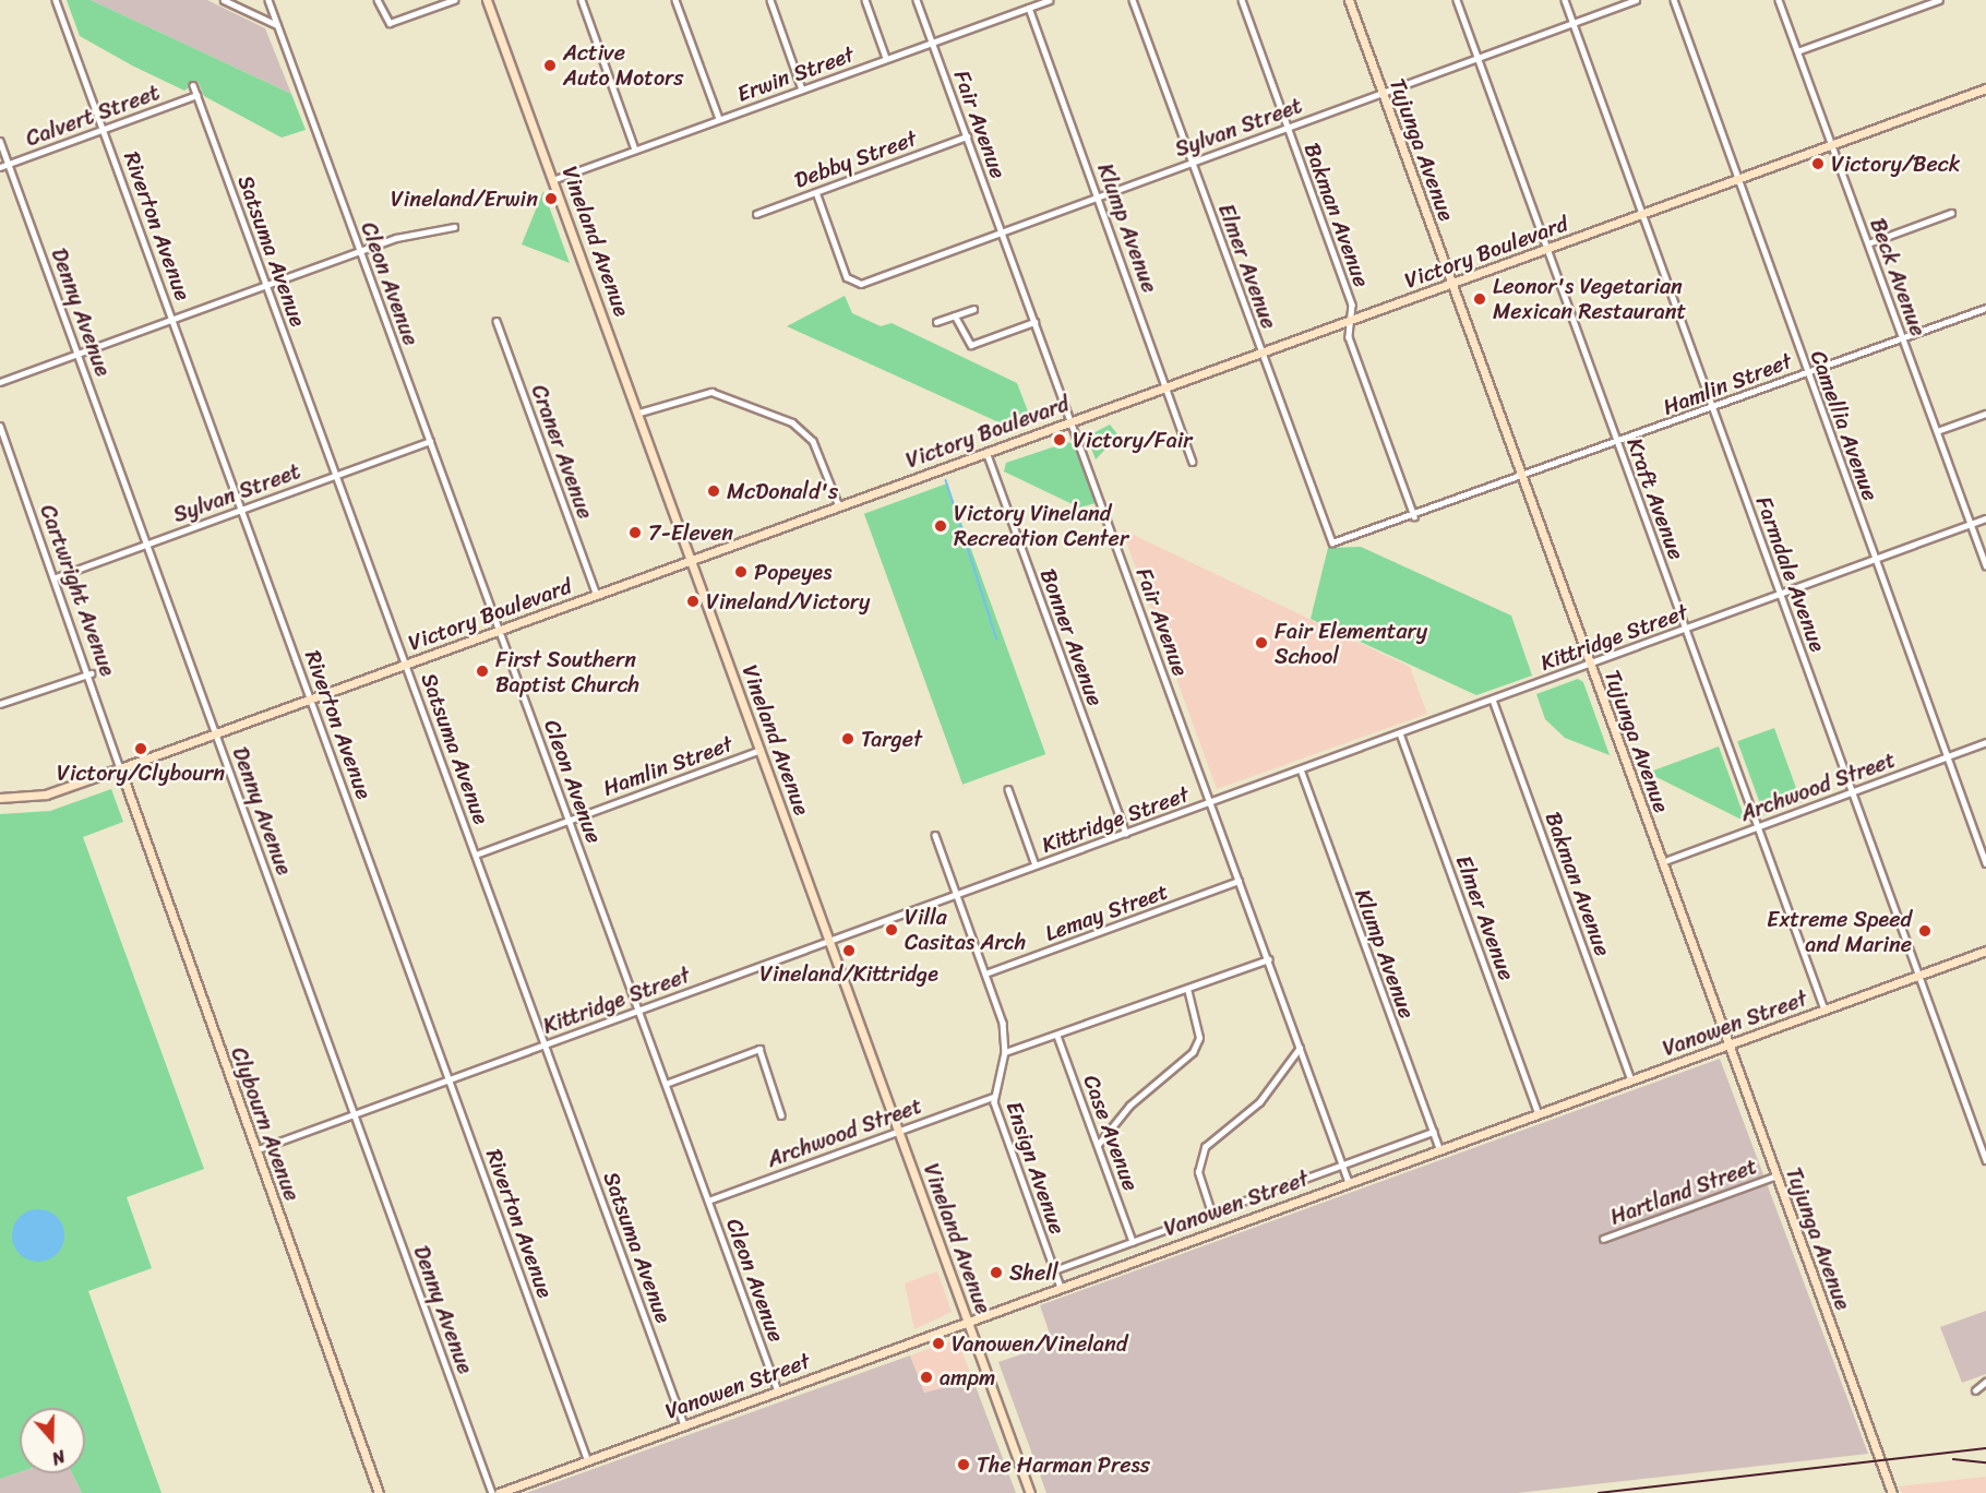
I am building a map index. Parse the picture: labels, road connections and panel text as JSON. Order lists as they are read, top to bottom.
{
  "streets": {
    "main road": [
      "Tujunga Avenue",
      "Vineland Avenue",
      "Victory Boulevard",
      "Vanowen Street",
      "Clybourn Avenue"
    ],
    "street": [
      "Erwin Street",
      "Calvert Street",
      "Fair Avenue",
      "Sylvan Street",
      "Debby Street",
      "Bakman Avenue",
      "Riverton Avenue",
      "Klump Avenue",
      "Satsuma Avenue",
      "Elmer Avenue",
      "Beck Avenue",
      "Cleon Avenue",
      "Denny Avenue",
      "Hamlin Street",
      "Camellia Avenue",
      "Craner Avenue",
      "Kraft Avenue",
      "Farmdale Avenue",
      "Cartwright Avenue",
      "Bonner Avenue",
      "Kittridge Street",
      "Archwood Street",
      "Lemay Street",
      "Case Avenue",
      "Ensign Avenue",
      "Hartland Street"
    ]
  },
  "crossings": [
    ["Erwin Street", "Fair Avenue"],
    ["Erwin Street", "Klump Avenue"],
    ["Erwin Street", "Vineland Avenue"],
    ["Calvert Street", "Riverton Avenue"],
    ["Calvert Street", "Satsuma Avenue"],
    ["Calvert Street", "Denny Avenue"],
    ["Fair Avenue", "Sylvan Street"],
    ["Fair Avenue", "Debby Street"],
    ["Fair Avenue", "Victory Boulevard"],
    ["Fair Avenue", "Kittridge Street"],
    ["Fair Avenue", "Lemay Street"],
    ["Fair Avenue", "Vanowen Street"],
    ["Sylvan Street", "Tujunga Avenue"],
    ["Sylvan Street", "Debby Street"],
    ["Sylvan Street", "Bakman Avenue"],
    ["Sylvan Street", "Riverton Avenue"],
    ["Sylvan Street", "Klump Avenue"],
    ["Sylvan Street", "Satsuma Avenue"],
    ["Sylvan Street", "Elmer Avenue"],
    ["Sylvan Street", "Cleon Avenue"],
    ["Sylvan Street", "Denny Avenue"],
    ["Sylvan Street", "Kraft Avenue"],
    ["Sylvan Street", "Farmdale Avenue"],
    ["Sylvan Street", "Cartwright Avenue"],
    ["Tujunga Avenue", "Victory Boulevard"],
    ["Tujunga Avenue", "Hamlin Street"],
    ["Tujunga Avenue", "Kittridge Street"],
    ["Tujunga Avenue", "Archwood Street"],
    ["Tujunga Avenue", "Vanowen Street"],
    ["Tujunga Avenue", "Hartland Street"],
    ["Bakman Avenue", "Victory Boulevard"],
    ["Bakman Avenue", "Hamlin Street"],
    ["Bakman Avenue", "Kittridge Street"],
    ["Bakman Avenue", "Vanowen Street"],
    ["Riverton Avenue", "Victory Boulevard"],
    ["Riverton Avenue", "Kittridge Street"],
    ["Riverton Avenue", "Vanowen Street"],
    ["Klump Avenue", "Victory Boulevard"],
    ["Klump Avenue", "Kittridge Street"],
    ["Klump Avenue", "Vanowen Street"],
    ["Vineland Avenue", "Victory Boulevard"],
    ["Vineland Avenue", "Hamlin Street"],
    ["Vineland Avenue", "Kittridge Street"],
    ["Vineland Avenue", "Archwood Street"],
    ["Vineland Avenue", "Vanowen Street"],
    ["Satsuma Avenue", "Victory Boulevard"],
    ["Satsuma Avenue", "Hamlin Street"],
    ["Satsuma Avenue", "Kittridge Street"],
    ["Satsuma Avenue", "Vanowen Street"],
    ["Victory Boulevard", "Elmer Avenue"],
    ["Victory Boulevard", "Beck Avenue"],
    ["Victory Boulevard", "Cleon Avenue"],
    ["Victory Boulevard", "Denny Avenue"],
    ["Victory Boulevard", "Camellia Avenue"],
    ["Victory Boulevard", "Craner Avenue"],
    ["Victory Boulevard", "Kraft Avenue"],
    ["Victory Boulevard", "Farmdale Avenue"],
    ["Victory Boulevard", "Cartwright Avenue"],
    ["Victory Boulevard", "Bonner Avenue"],
    ["Victory Boulevard", "Clybourn Avenue"],
    ["Elmer Avenue", "Hamlin Street"],
    ["Elmer Avenue", "Kittridge Street"],
    ["Elmer Avenue", "Vanowen Street"],
    ["Beck Avenue", "Hamlin Street"],
    ["Beck Avenue", "Kittridge Street"],
    ["Cleon Avenue", "Hamlin Street"],
    ["Cleon Avenue", "Kittridge Street"],
    ["Cleon Avenue", "Archwood Street"],
    ["Cleon Avenue", "Vanowen Street"],
    ["Denny Avenue", "Kittridge Street"],
    ["Hamlin Street", "Camellia Avenue"],
    ["Hamlin Street", "Kraft Avenue"],
    ["Hamlin Street", "Farmdale Avenue"],
    ["Camellia Avenue", "Kittridge Street"],
    ["Camellia Avenue", "Archwood Street"],
    ["Kraft Avenue", "Kittridge Street"],
    ["Kraft Avenue", "Archwood Street"],
    ["Kraft Avenue", "Vanowen Street"],
    ["Farmdale Avenue", "Kittridge Street"],
    ["Farmdale Avenue", "Archwood Street"],
    ["Farmdale Avenue", "Vanowen Street"],
    ["Cartwright Avenue", "Clybourn Avenue"],
    ["Bonner Avenue", "Kittridge Street"],
    ["Kittridge Street", "Clybourn Avenue"],
    ["Kittridge Street", "Ensign Avenue"],
    ["Archwood Street", "Ensign Avenue"],
    ["Lemay Street", "Ensign Avenue"],
    ["Vanowen Street", "Case Avenue"],
    ["Vanowen Street", "Ensign Avenue"]
  ],
  "places": [
    "Active Auto Motors",
    "Victory/Beck",
    "Vineland/Erwin",
    "Leonor's Vegetarian Mexican Restaurant",
    "Victory/Fair",
    "McDonald's",
    "Victory Vineland Recreation Center",
    "7-Eleven",
    "Popeyes",
    "Vineland/Victory",
    "Fair Elementary School",
    "First Southern Baptist Church",
    "Target",
    "Victory/Clybourn",
    "Villa Casitas Arch",
    "Extreme Speed and Marine",
    "Vineland/Kittridge",
    "Shell",
    "Vanowen/Vineland",
    "ampm",
    "The Harman Press"
  ],
  "north": "bottom"
}
